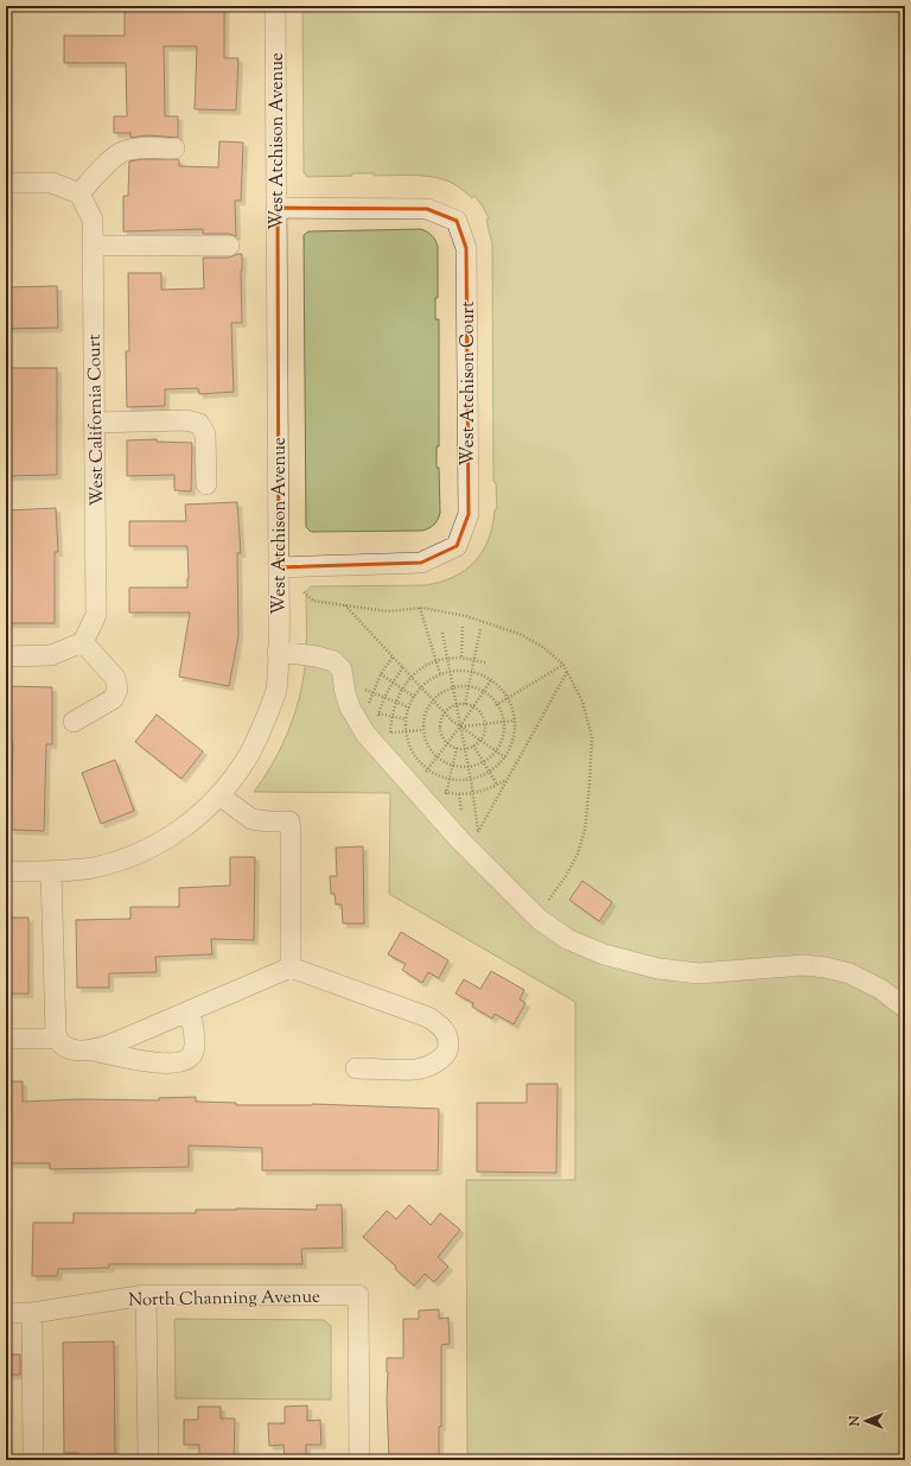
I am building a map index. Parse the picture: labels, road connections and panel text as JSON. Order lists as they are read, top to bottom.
{
  "streets": {
    "street": [
      "West Atchison Avenue",
      "West Atchison Court",
      "West California Court",
      "North Channing Avenue"
    ]
  },
  "crossings": [
    ["West Atchison Avenue", "West Atchison Court"]
  ],
  "north": "left"
}
